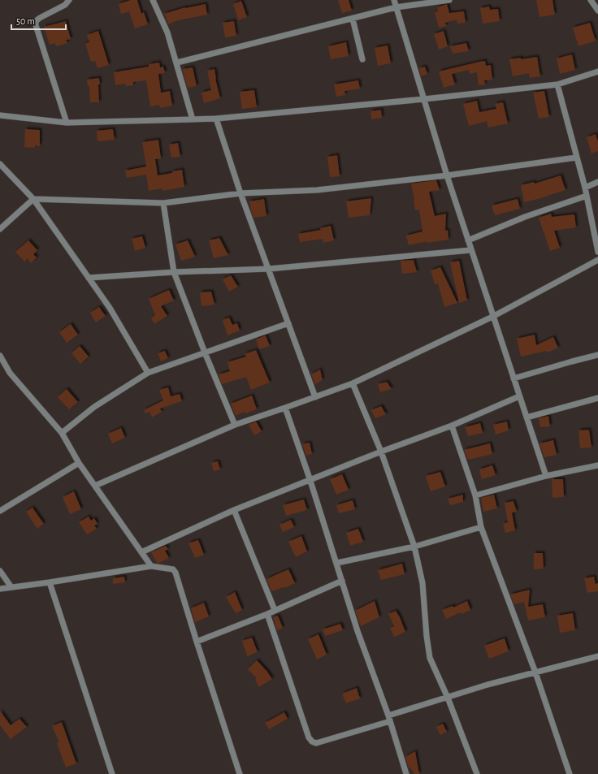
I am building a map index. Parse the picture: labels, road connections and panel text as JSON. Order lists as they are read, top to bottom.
{
  "scale_bar": "50 m"
}
